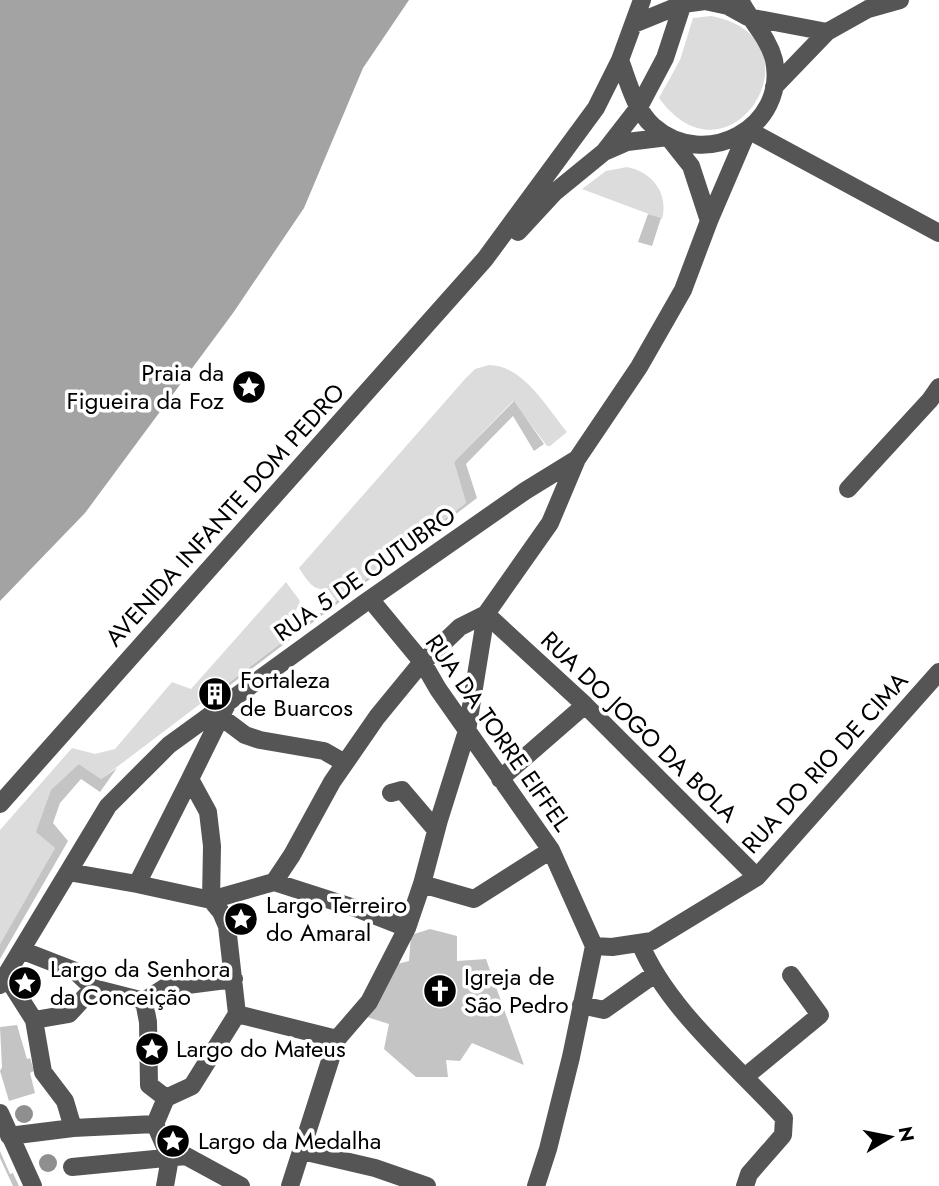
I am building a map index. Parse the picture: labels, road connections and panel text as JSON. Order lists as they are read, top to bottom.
{
  "streets": {
    "street": [
      "AVENIDA INFANTE DOM PEDRO",
      "RUA 5 DE OUTUBRO",
      "RUA DO JOGO DA BOLA",
      "RUA DA TORRE EIFFEL",
      "RUA DO RIO DE CIMA"
    ]
  },
  "crossings": [
    ["RUA 5 DE OUTUBRO", "RUA DA TORRE EIFFEL"],
    ["RUA DO JOGO DA BOLA", "RUA DO RIO DE CIMA"],
    ["RUA DA TORRE EIFFEL", "RUA DO RIO DE CIMA"]
  ],
  "places": {
    "place": [
      "Praia da Figueira da Foz",
      "Largo Terreiro do Amaral",
      "Largo da Senhora da Conceição",
      "Largo do Mateus",
      "Largo da Medalha"
    ],
    "building": ["Fortaleza de Buarcos"],
    "church": ["Igreja de São Pedro"]
  },
  "north": "right"
}
